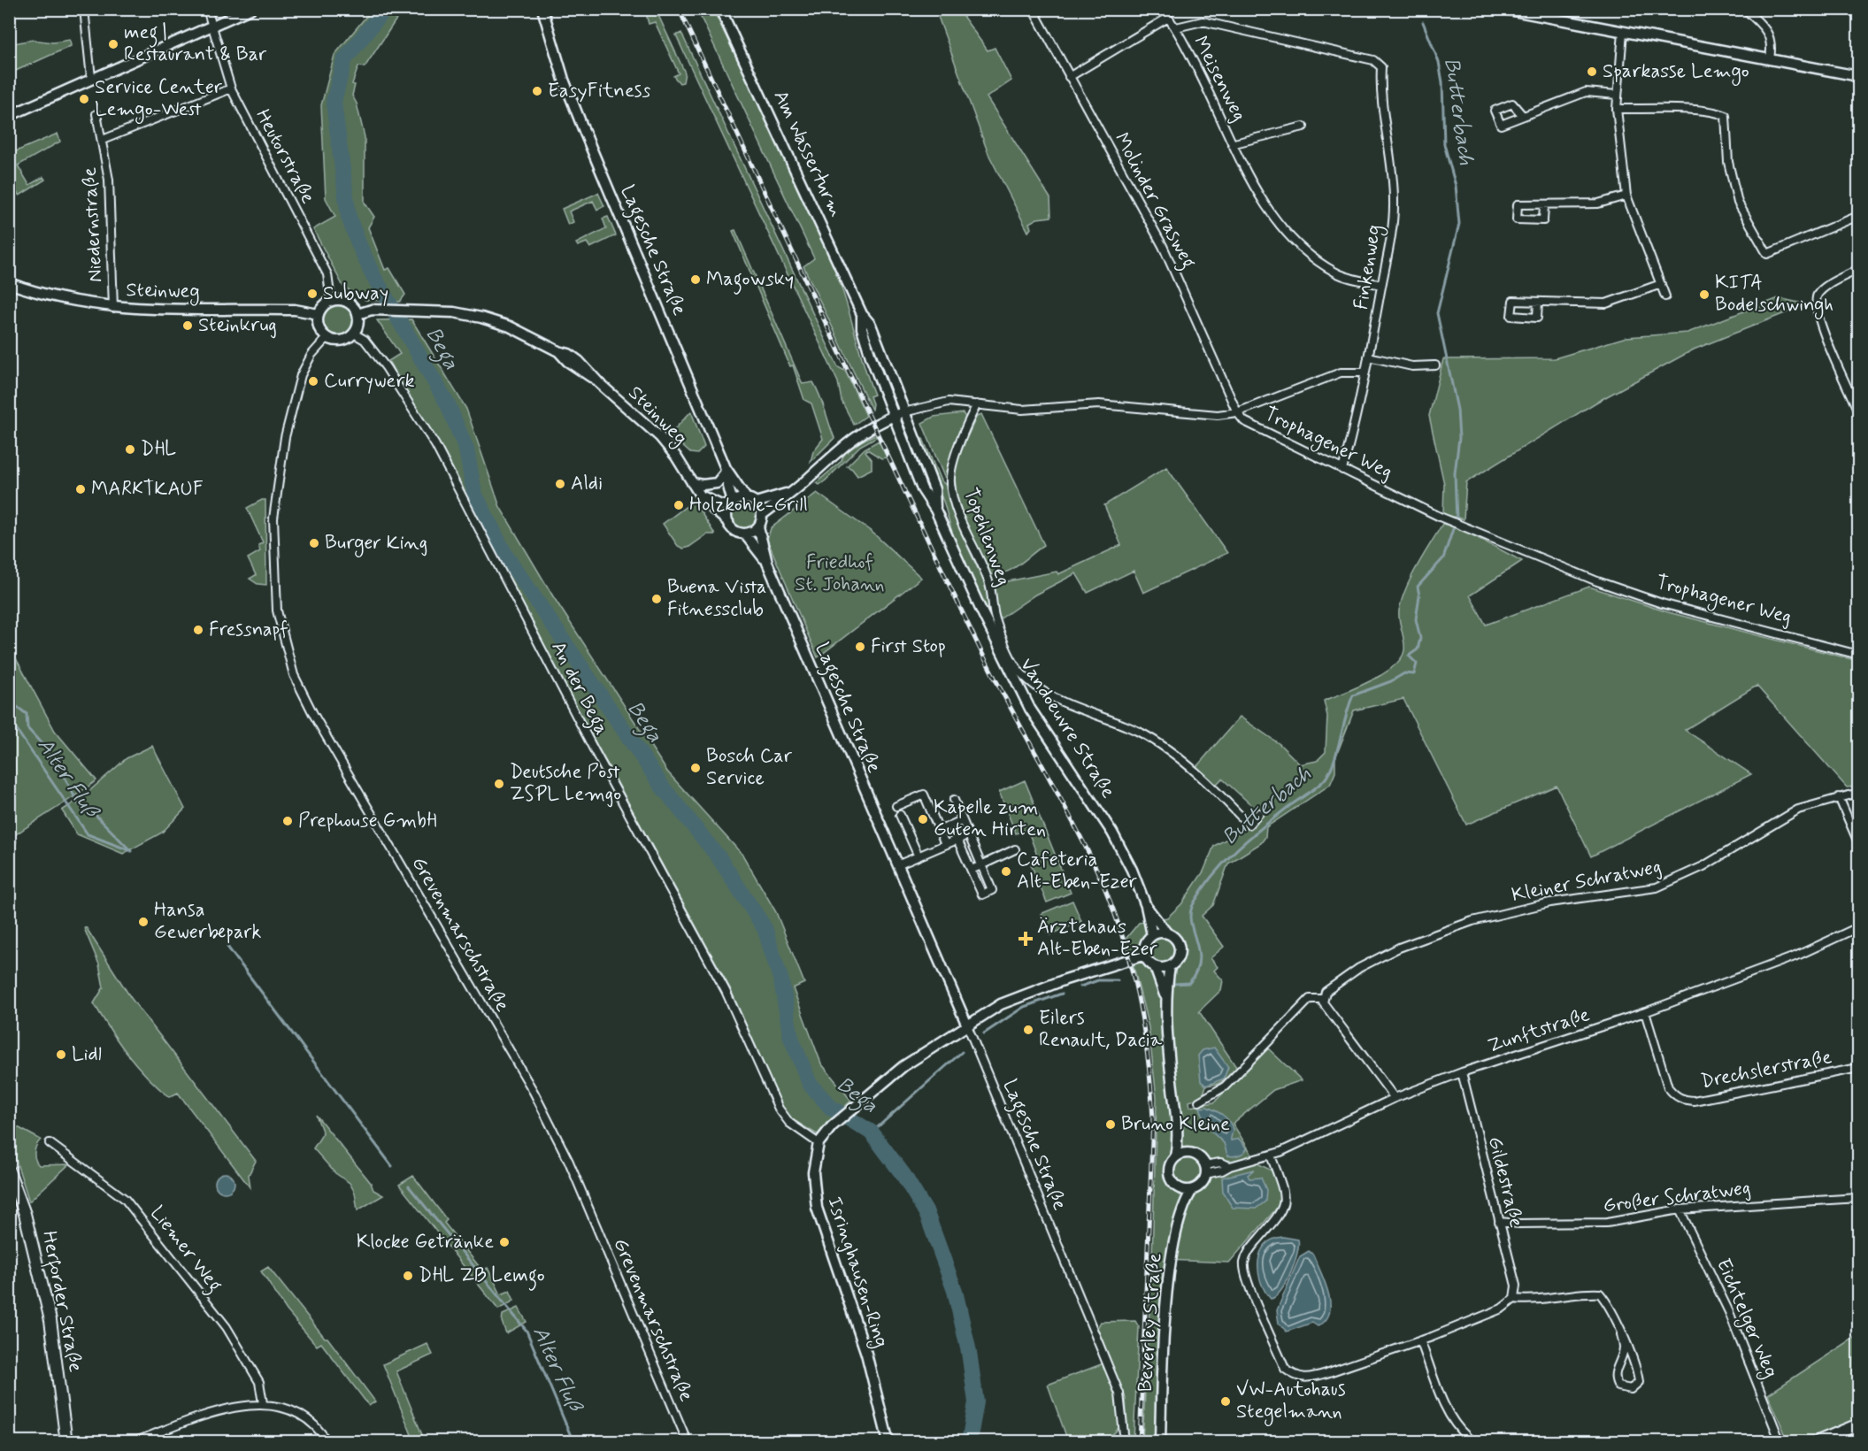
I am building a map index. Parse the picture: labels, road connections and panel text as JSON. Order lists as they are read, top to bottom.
{
  "streets": {
    "main road": ["Herforder Straße"],
    "street": [
      "Meisenweg",
      "Am Wasserturm",
      "Heutorstraße",
      "Molinder Grasweg",
      "Niedernstraße",
      "Lagesche Straße",
      "Finkenweg",
      "Steinweg",
      "Trophagener Weg",
      "Topehlenweg",
      "An der Bega",
      "Vandoeuvre Straße",
      "Kleiner Schratweg",
      "Grevenmarschstraße",
      "Zunftstraße",
      "Drechslerstraße",
      "Gildestraße",
      "Großer Schratweg",
      "Liemer Weg",
      "Isringhausen-Ring",
      "Eichtelger Weg",
      "Beverley Straße"
    ]
  },
  "crossings": [
    ["Meisenweg", "Finkenweg"],
    ["Am Wasserturm", "Trophagener Weg"],
    ["Am Wasserturm", "Vandoeuvre Straße"],
    ["Heutorstraße", "Niedernstraße"],
    ["Heutorstraße", "Steinweg"],
    ["Heutorstraße", "An der Bega"],
    ["Heutorstraße", "Grevenmarschstraße"],
    ["Molinder Grasweg", "Trophagener Weg"],
    ["Niedernstraße", "Steinweg"],
    ["Lagesche Straße", "Steinweg"],
    ["Lagesche Straße", "Trophagener Weg"],
    ["Lagesche Straße", "Isringhausen-Ring"],
    ["Finkenweg", "Trophagener Weg"],
    ["Steinweg", "Trophagener Weg"],
    ["Steinweg", "An der Bega"],
    ["Steinweg", "Grevenmarschstraße"],
    ["Trophagener Weg", "Topehlenweg"],
    ["Trophagener Weg", "Vandoeuvre Straße"],
    ["An der Bega", "Grevenmarschstraße"],
    ["An der Bega", "Isringhausen-Ring"],
    ["Zunftstraße", "Drechslerstraße"],
    ["Zunftstraße", "Gildestraße"],
    ["Gildestraße", "Großer Schratweg"],
    ["Großer Schratweg", "Eichtelger Weg"]
  ],
  "water": ["Butterbach", "Bega", "Alter Fluß"],
  "parks": ["Friedhof St. Johann"],
  "places": {
    "other": [
      "meg | Restaurant & Bar",
      "Sparkasse Lemgo",
      "EasyFitness",
      "Service Center Lemgo-West",
      "Magowsky",
      "Subway",
      "KITA Bodelschwingh",
      "Steinkrug",
      "Currywerk",
      "DHL",
      "Aldi",
      "MARKTKAUF",
      "Holzkohle-Grill",
      "Burger King",
      "Buena Vista Fitnessclub",
      "Fressnapf",
      "First Stop",
      "Bosch Car Service",
      "Deutsche Post ZSPL Lemgo",
      "Kapelle zum Guten Hirten",
      "Prephouse GmbH",
      "Cafeteria Alt-Eben-Ezer",
      "Hansa Gewerbepark",
      "Eilers Renault, Dacia",
      "Lidl",
      "Bruno Kleine",
      "Klocke Getränke",
      "DHL ZB Lemgo",
      "VW-Autohaus Stegelmann"
    ],
    "health": ["Ärztehaus Alt-Eben-Ezer"]
  }
}
